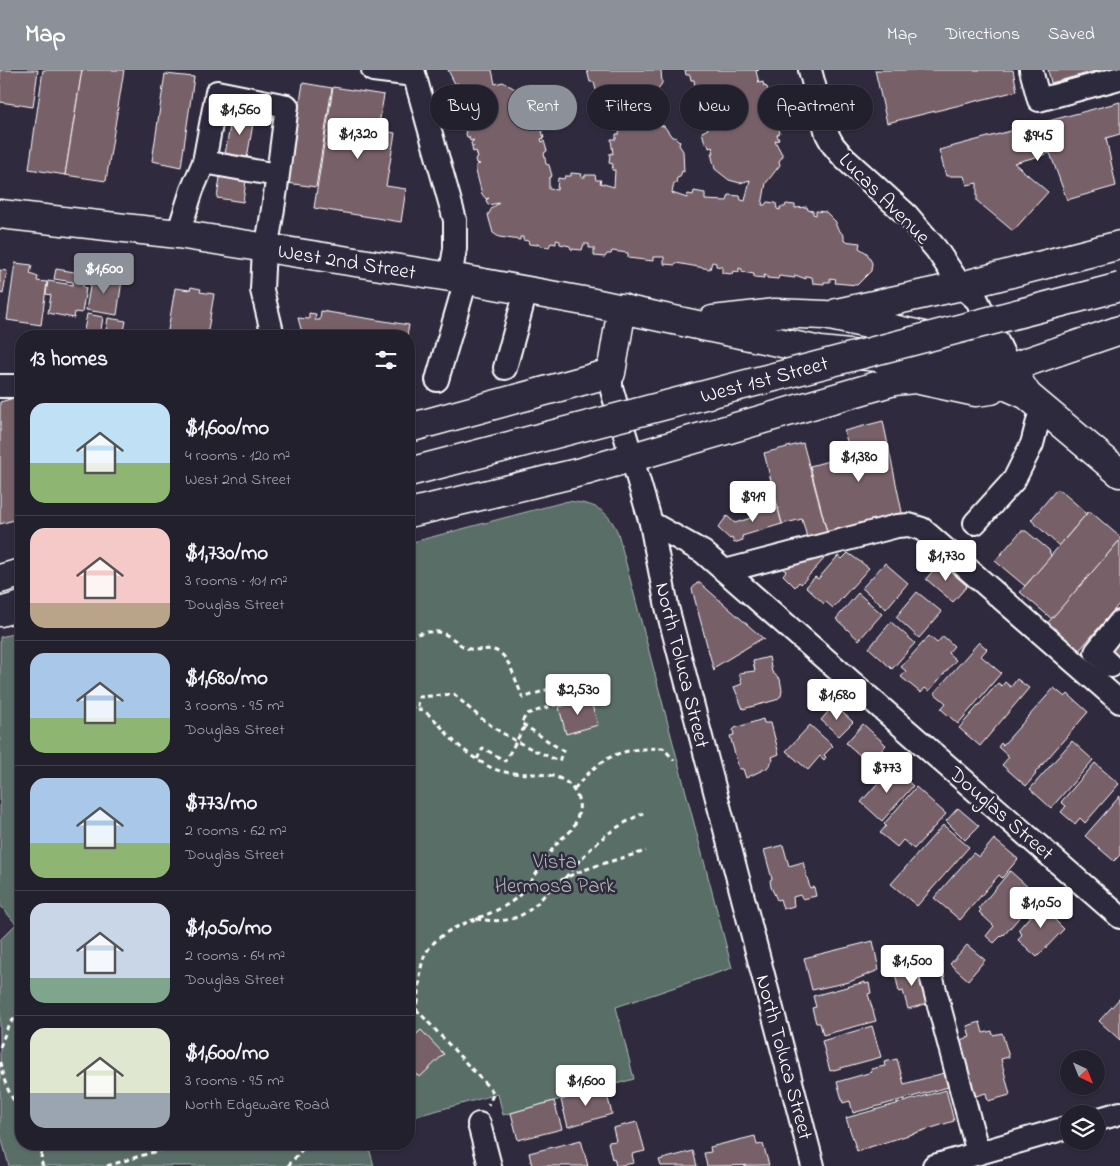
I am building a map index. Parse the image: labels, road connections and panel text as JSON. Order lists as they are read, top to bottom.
{
  "streets": {
    "main road": ["West 2nd Street", "West 1st Street", "North Toluca Street"],
    "street": ["Lucas Avenue", "Douglas Street"]
  },
  "crossings": [
    ["Lucas Avenue", "West 2nd Street"],
    ["West 2nd Street", "North Toluca Street"],
    ["North Toluca Street", "Douglas Street"]
  ],
  "parks": ["Vista Hermosa Park"],
  "north": "bottom right",
  "page": {
    "header": "Map",
    "nav": ["Map", "Directions", "Saved"],
    "chip": [
      "Buy",
      "Rent",
      "Filters",
      "New",
      "Apartment"
    ],
    "price": [
      "$1,560",
      "$1,320",
      "$945",
      "$1,600",
      "$1,380",
      "$919",
      "$1,730",
      "$2,530",
      "$1,680",
      "$773",
      "$1,050",
      "$1,500",
      "$1,600"
    ],
    "heading": "13 homes",
    "list": [
      {
        "name": "$1,600/mo",
        "note": "4 rooms · 120 m² · West 2nd Street"
      },
      {
        "name": "$1,730/mo",
        "note": "3 rooms · 101 m² · Douglas Street"
      },
      {
        "name": "$1,680/mo",
        "note": "3 rooms · 95 m² · Douglas Street"
      },
      {
        "name": "$773/mo",
        "note": "2 rooms · 62 m² · Douglas Street"
      },
      {
        "name": "$1,050/mo",
        "note": "2 rooms · 64 m² · Douglas Street"
      },
      {
        "name": "$1,600/mo",
        "note": "3 rooms · 95 m² · North Edgeware Road"
      }
    ]
  }
}
